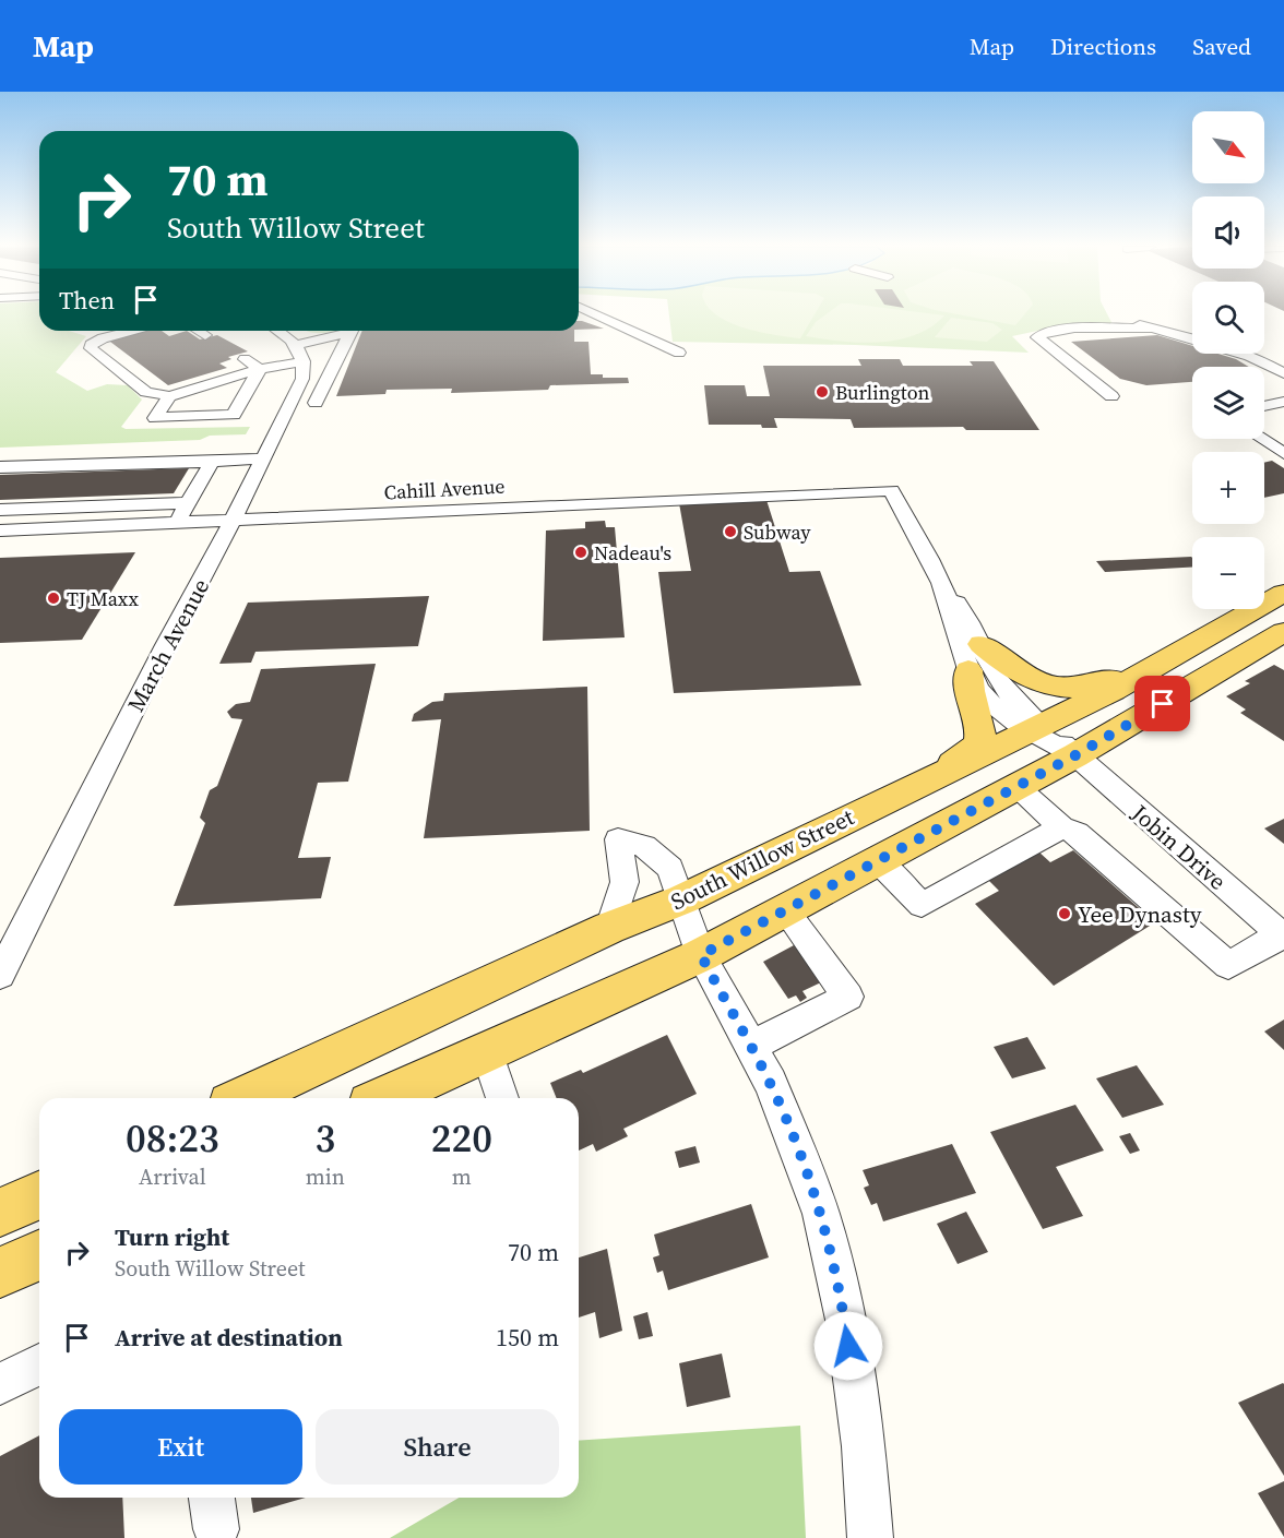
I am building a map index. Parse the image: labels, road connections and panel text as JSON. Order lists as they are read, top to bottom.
{
  "streets": {
    "main road": ["South Willow Street"],
    "street": ["Cahill Avenue", "March Avenue", "Jobin Drive"]
  },
  "crossings": [
    ["Cahill Avenue", "March Avenue"],
    ["Jobin Drive", "South Willow Street"]
  ],
  "places": [
    "Burlington",
    "Subway",
    "Nadeau's",
    "TJ Maxx",
    "Yee Dynasty"
  ],
  "north": "bottom right",
  "page": {
    "header": "Map",
    "nav": ["Map", "Directions", "Saved"],
    "map_buttons": ["+", "−"],
    "turn": ["70 m", "South Willow Street"],
    "then": "Then",
    "eta": [
      "08:23",
      "Arrival",
      "3",
      "min",
      "220",
      "m"
    ],
    "list": [
      {
        "name": "Turn right",
        "note": "South Willow Street",
        "value": "70 m"
      },
      {
        "name": "Arrive at destination",
        "value": "150 m"
      }
    ],
    "buttons": ["Exit", "Share"]
  }
}
